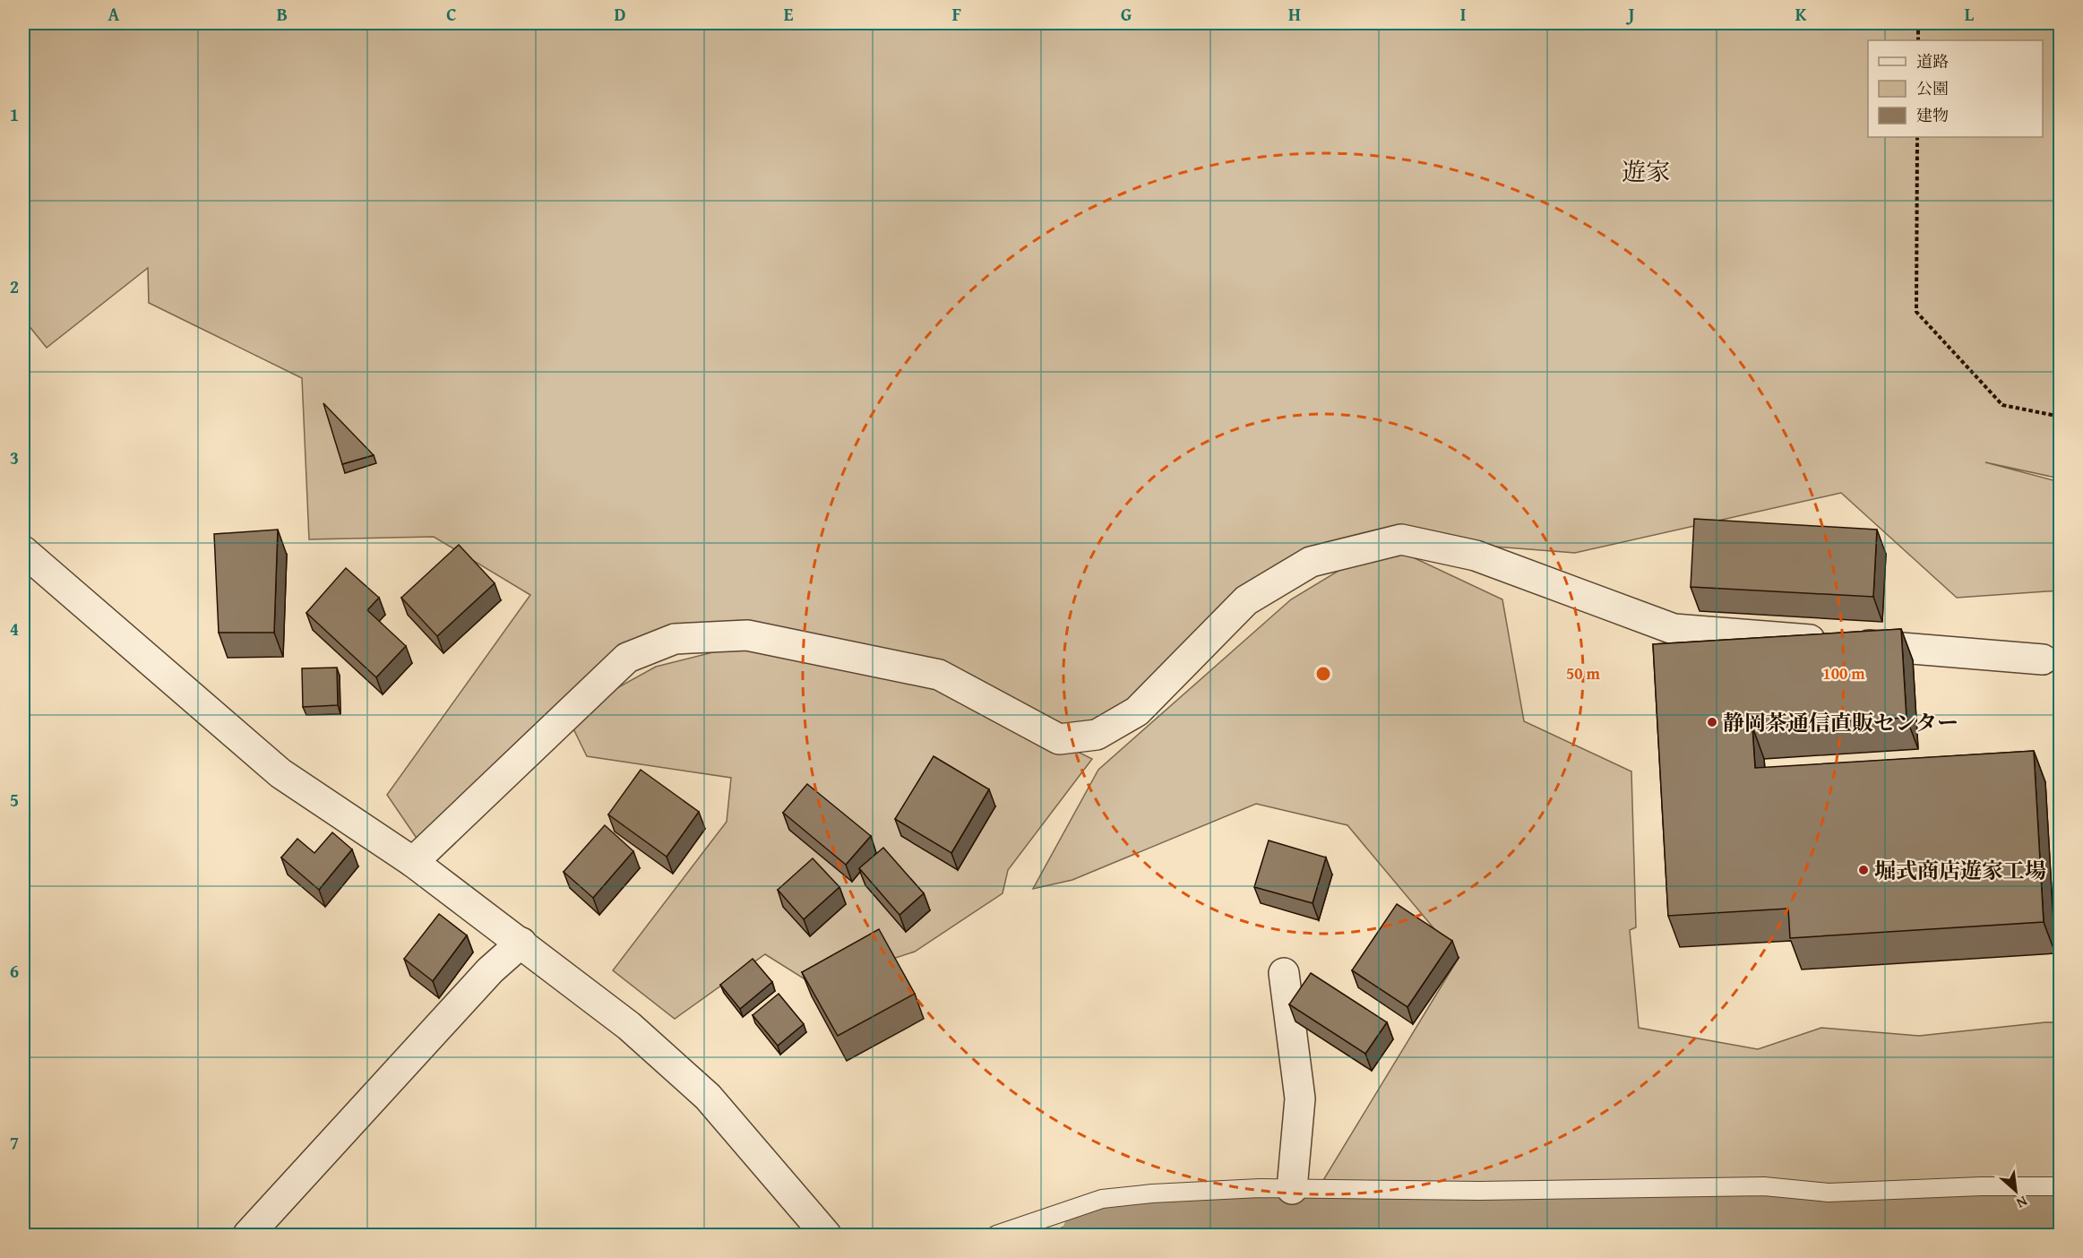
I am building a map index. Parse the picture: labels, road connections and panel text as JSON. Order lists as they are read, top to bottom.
{
  "districts": ["遊家"],
  "places": ["静岡茶通信直販センター", "堀式商店遊家工場"],
  "legend": ["道路", "公園", "建物"],
  "north": "bottom right",
  "grid": {
    "columns": [
      "A",
      "B",
      "C",
      "D",
      "E",
      "F",
      "G",
      "H",
      "I",
      "J",
      "K",
      "L"
    ],
    "rows": [
      "1",
      "2",
      "3",
      "4",
      "5",
      "6",
      "7"
    ]
  },
  "rings": ["50 m", "100 m"]
}
